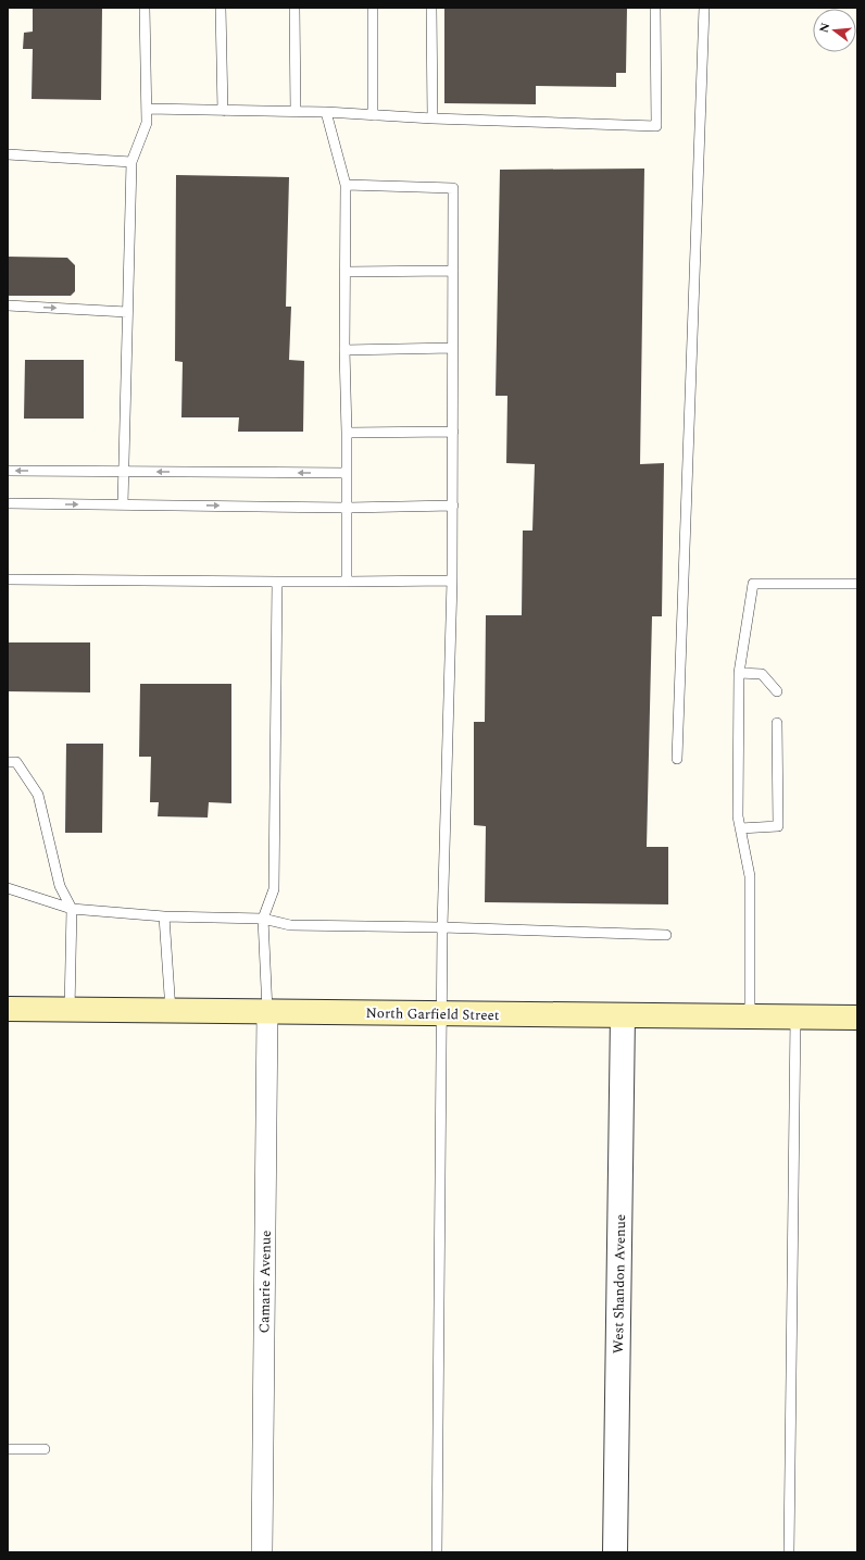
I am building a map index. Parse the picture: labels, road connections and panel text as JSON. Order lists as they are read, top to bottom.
{
  "streets": {
    "main road": ["North Garfield Street"],
    "street": ["Camarie Avenue", "West Shandon Avenue"]
  },
  "crossings": [
    ["North Garfield Street", "Camarie Avenue"],
    ["North Garfield Street", "West Shandon Avenue"]
  ],
  "north": "left"
}
